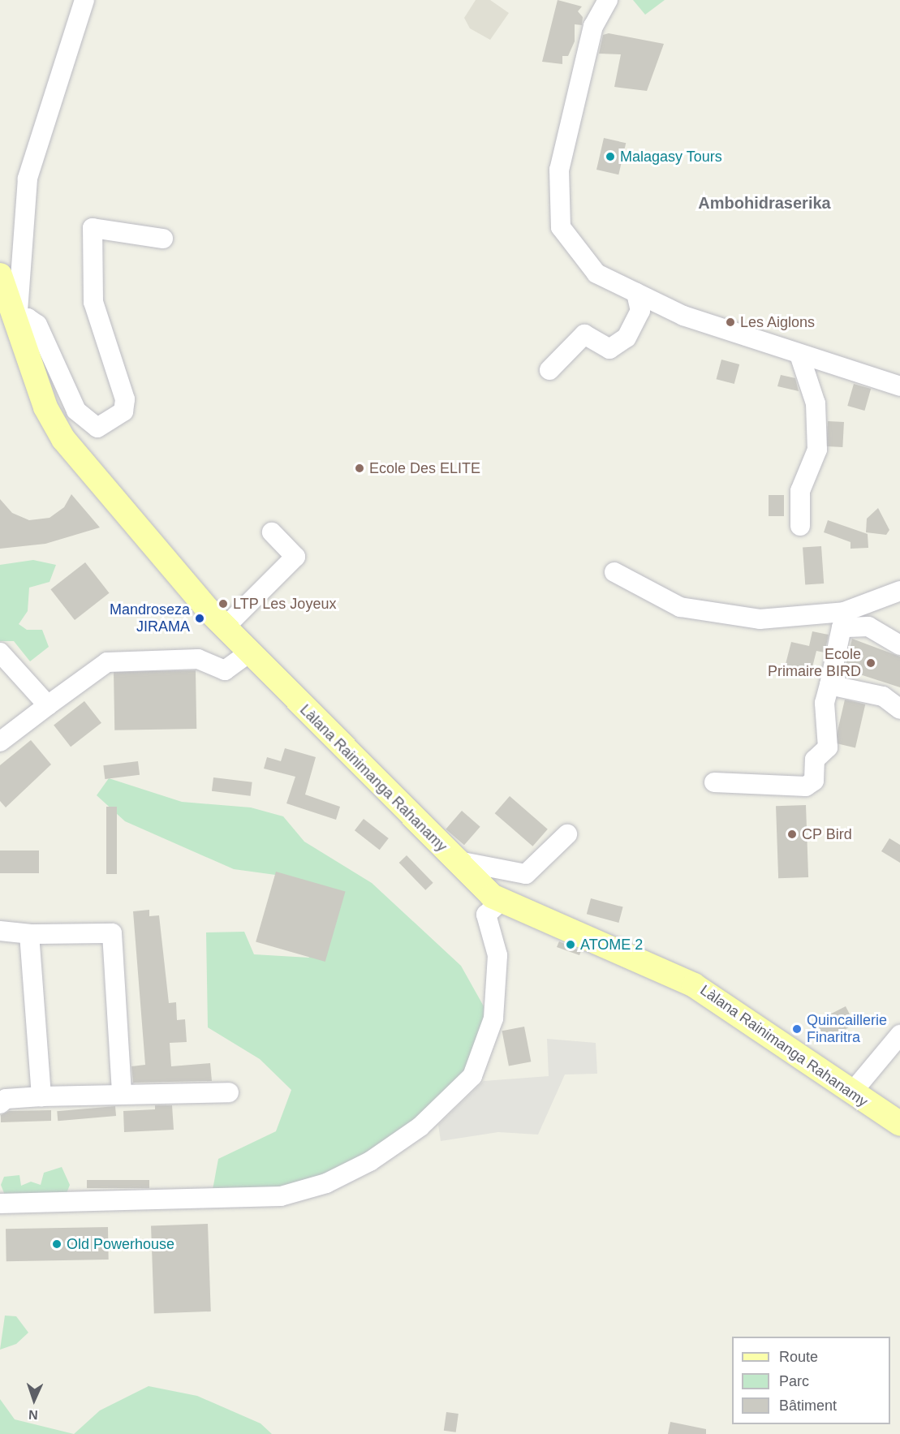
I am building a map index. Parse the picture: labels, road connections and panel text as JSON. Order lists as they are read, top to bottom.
{
  "streets": {
    "main road": ["Làlana Rainimanga Rahanamy"]
  },
  "districts": ["Ambohidraserika"],
  "places": [
    "Malagasy Tours",
    "Les Aiglons",
    "Ecole Des ELITE",
    "LTP Les Joyeux",
    "Mandroseza JIRAMA",
    "Ecole Primaire BIRD",
    "CP Bird",
    "ATOME 2",
    "Quincaillerie Finaritra",
    "Old Powerhouse"
  ],
  "legend": ["Route", "Parc", "Bâtiment"],
  "north": "bottom"
}
